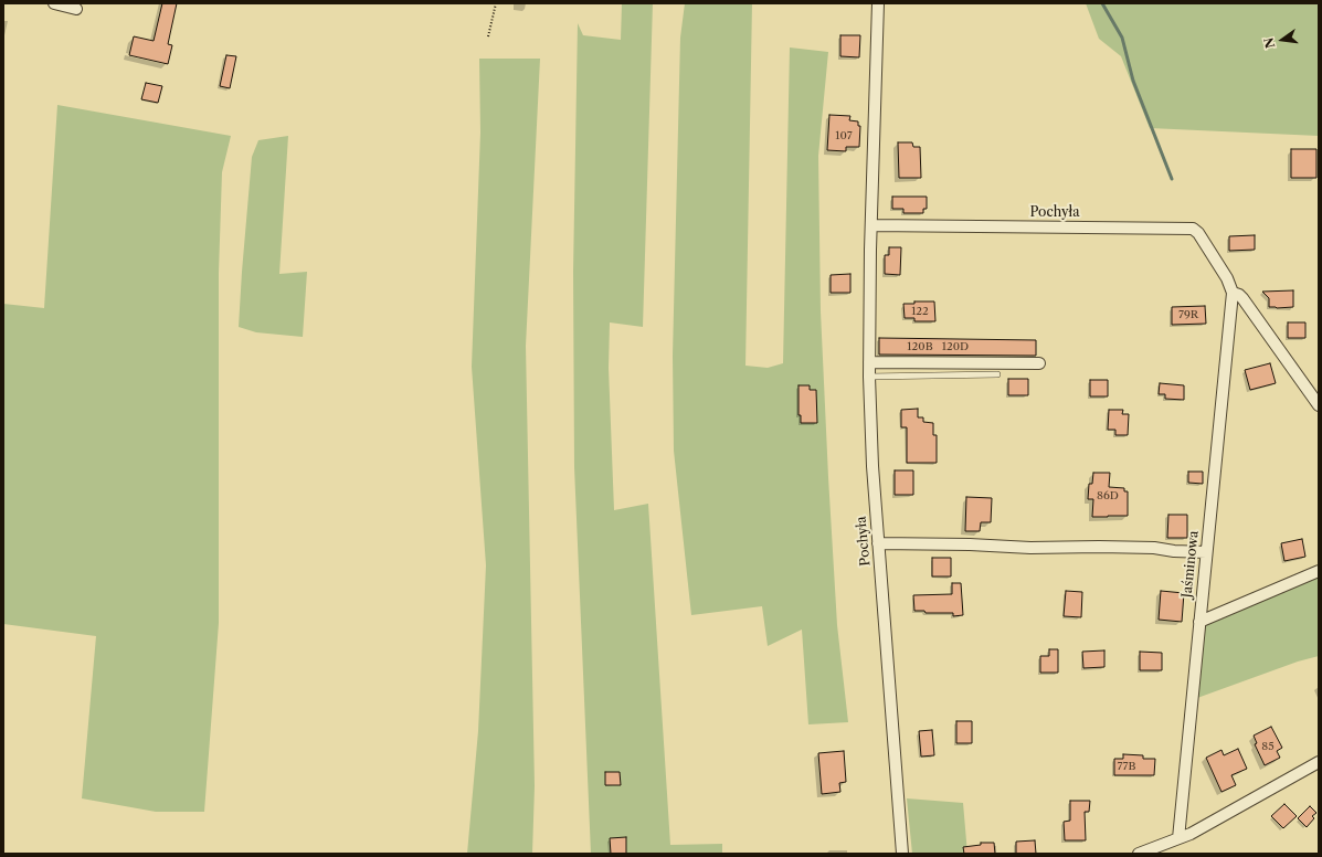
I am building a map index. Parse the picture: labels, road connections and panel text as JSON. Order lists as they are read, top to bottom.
{
  "streets": {
    "street": ["Pochyła", "Jaśminowa"]
  },
  "crossings": [
    ["Pochyła", "Jaśminowa"]
  ],
  "house_numbers": [
    "107",
    "122",
    "79R",
    "120B",
    "120D",
    "86D",
    "85",
    "77B"
  ],
  "north": "left"
}
